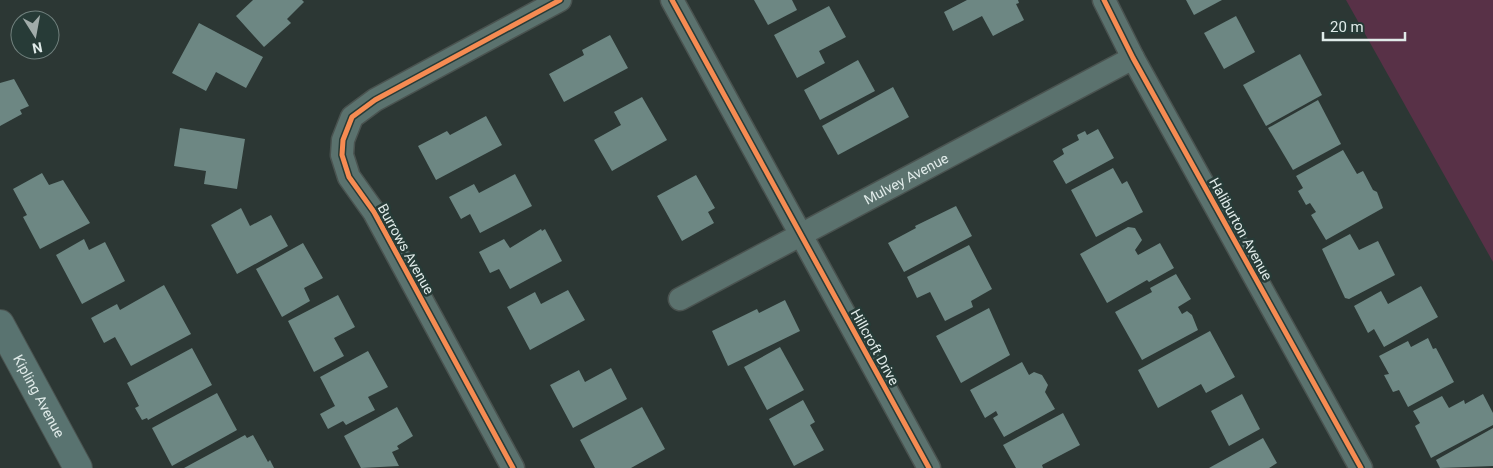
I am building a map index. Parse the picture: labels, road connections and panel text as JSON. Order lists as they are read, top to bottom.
{
  "streets": {
    "main road": ["Kipling Avenue"],
    "street": [
      "Mulvey Avenue",
      "Haliburton Avenue",
      "Burrows Avenue",
      "Hillcroft Drive"
    ]
  },
  "crossings": [
    ["Mulvey Avenue", "Haliburton Avenue"],
    ["Mulvey Avenue", "Hillcroft Drive"]
  ],
  "scale_bar": "20 m",
  "north": "bottom"
}
